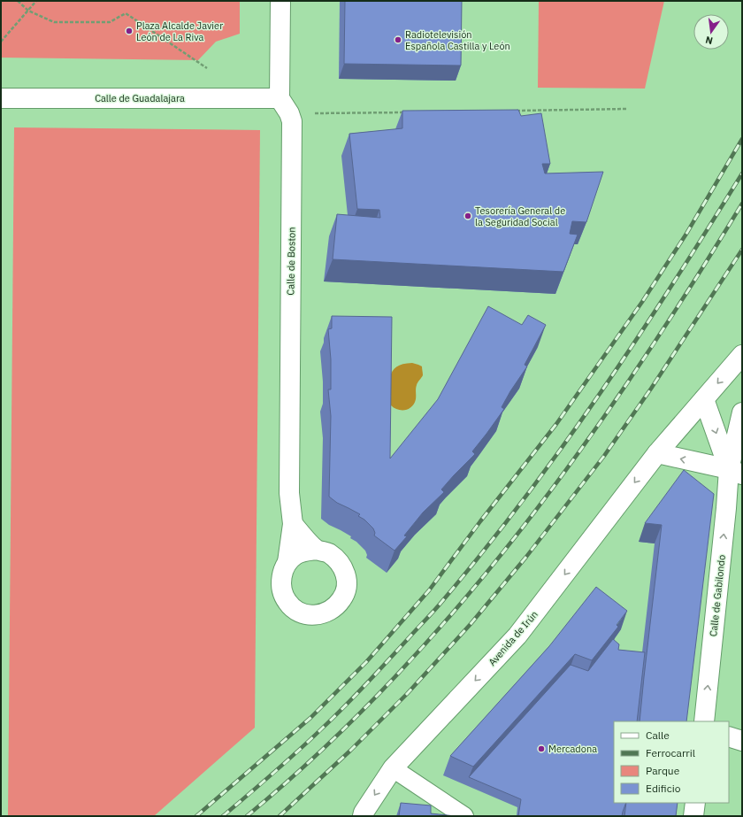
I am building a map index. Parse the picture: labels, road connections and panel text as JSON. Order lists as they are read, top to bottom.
{
  "streets": {
    "street": [
      "Calle de Guadalajara",
      "Calle de Boston",
      "Calle de Gabilondo",
      "Avenida de Irún"
    ]
  },
  "crossings": [
    ["Calle de Guadalajara", "Calle de Boston"]
  ],
  "one_way": ["Calle de Gabilondo", "Avenida de Irún"],
  "places": [
    "Plaza Alcalde Javier León de La Riva",
    "Radiotelevisión Española Castilla y León",
    "Tesorería General de la Seguridad Social",
    "Mercadona"
  ],
  "legend": [
    "Calle",
    "Ferrocarril",
    "Parque",
    "Edificio"
  ],
  "north": "bottom"
}
